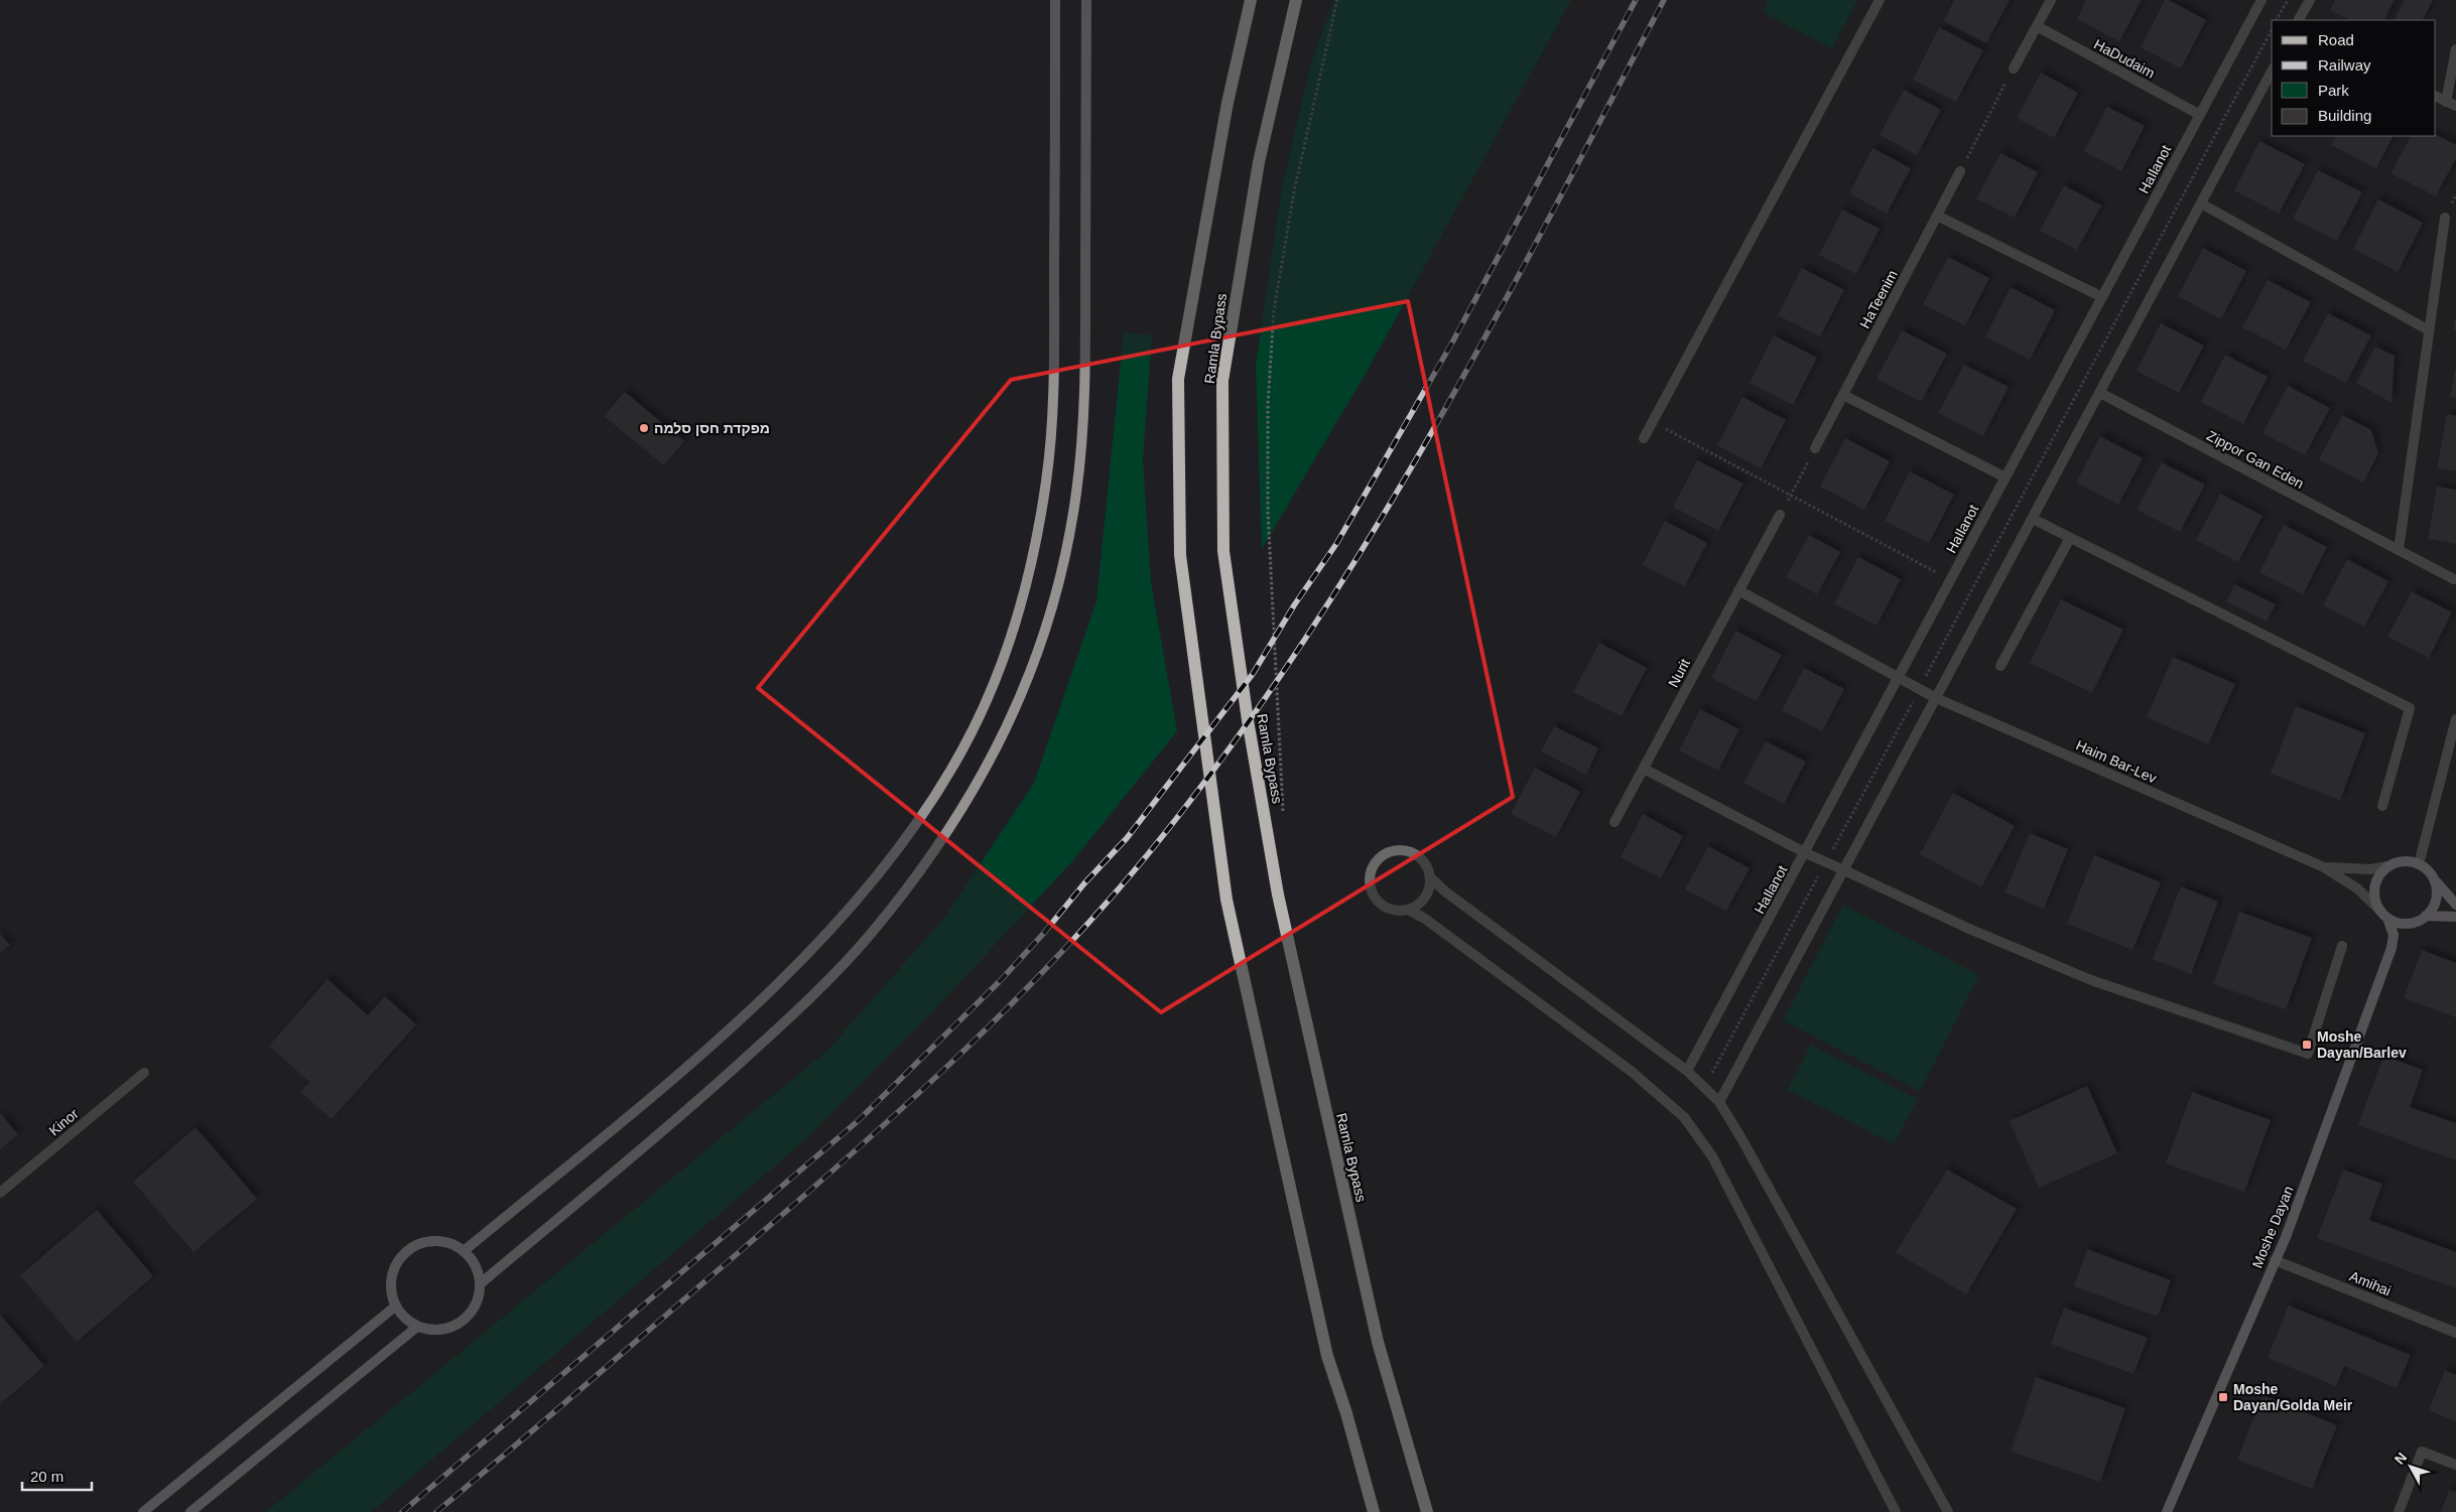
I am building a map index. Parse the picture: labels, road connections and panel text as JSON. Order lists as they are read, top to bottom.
{
  "streets": {
    "main road": ["Ramla Bypass", "Moshe Dayan"],
    "street": [
      "HaDudaim",
      "HaIlanot",
      "HaTeenim",
      "Zippor Gan Eden",
      "Nurit",
      "Haim Bar-Lev",
      "Kinor",
      "Amihai"
    ]
  },
  "crossings": [
    ["HaDudaim", "HaIlanot"],
    ["HaIlanot", "Haim Bar-Lev"],
    ["Haim Bar-Lev", "Moshe Dayan"],
    ["Moshe Dayan", "Amihai"]
  ],
  "places": {
    "other": ["מפקדת חסן סלמה"],
    "transit": ["Moshe Dayan/Barlev", "Moshe Dayan/Golda Meir"]
  },
  "legend": [
    "Road",
    "Railway",
    "Park",
    "Building"
  ],
  "scale_bar": "20 m",
  "north": "top left"
}
